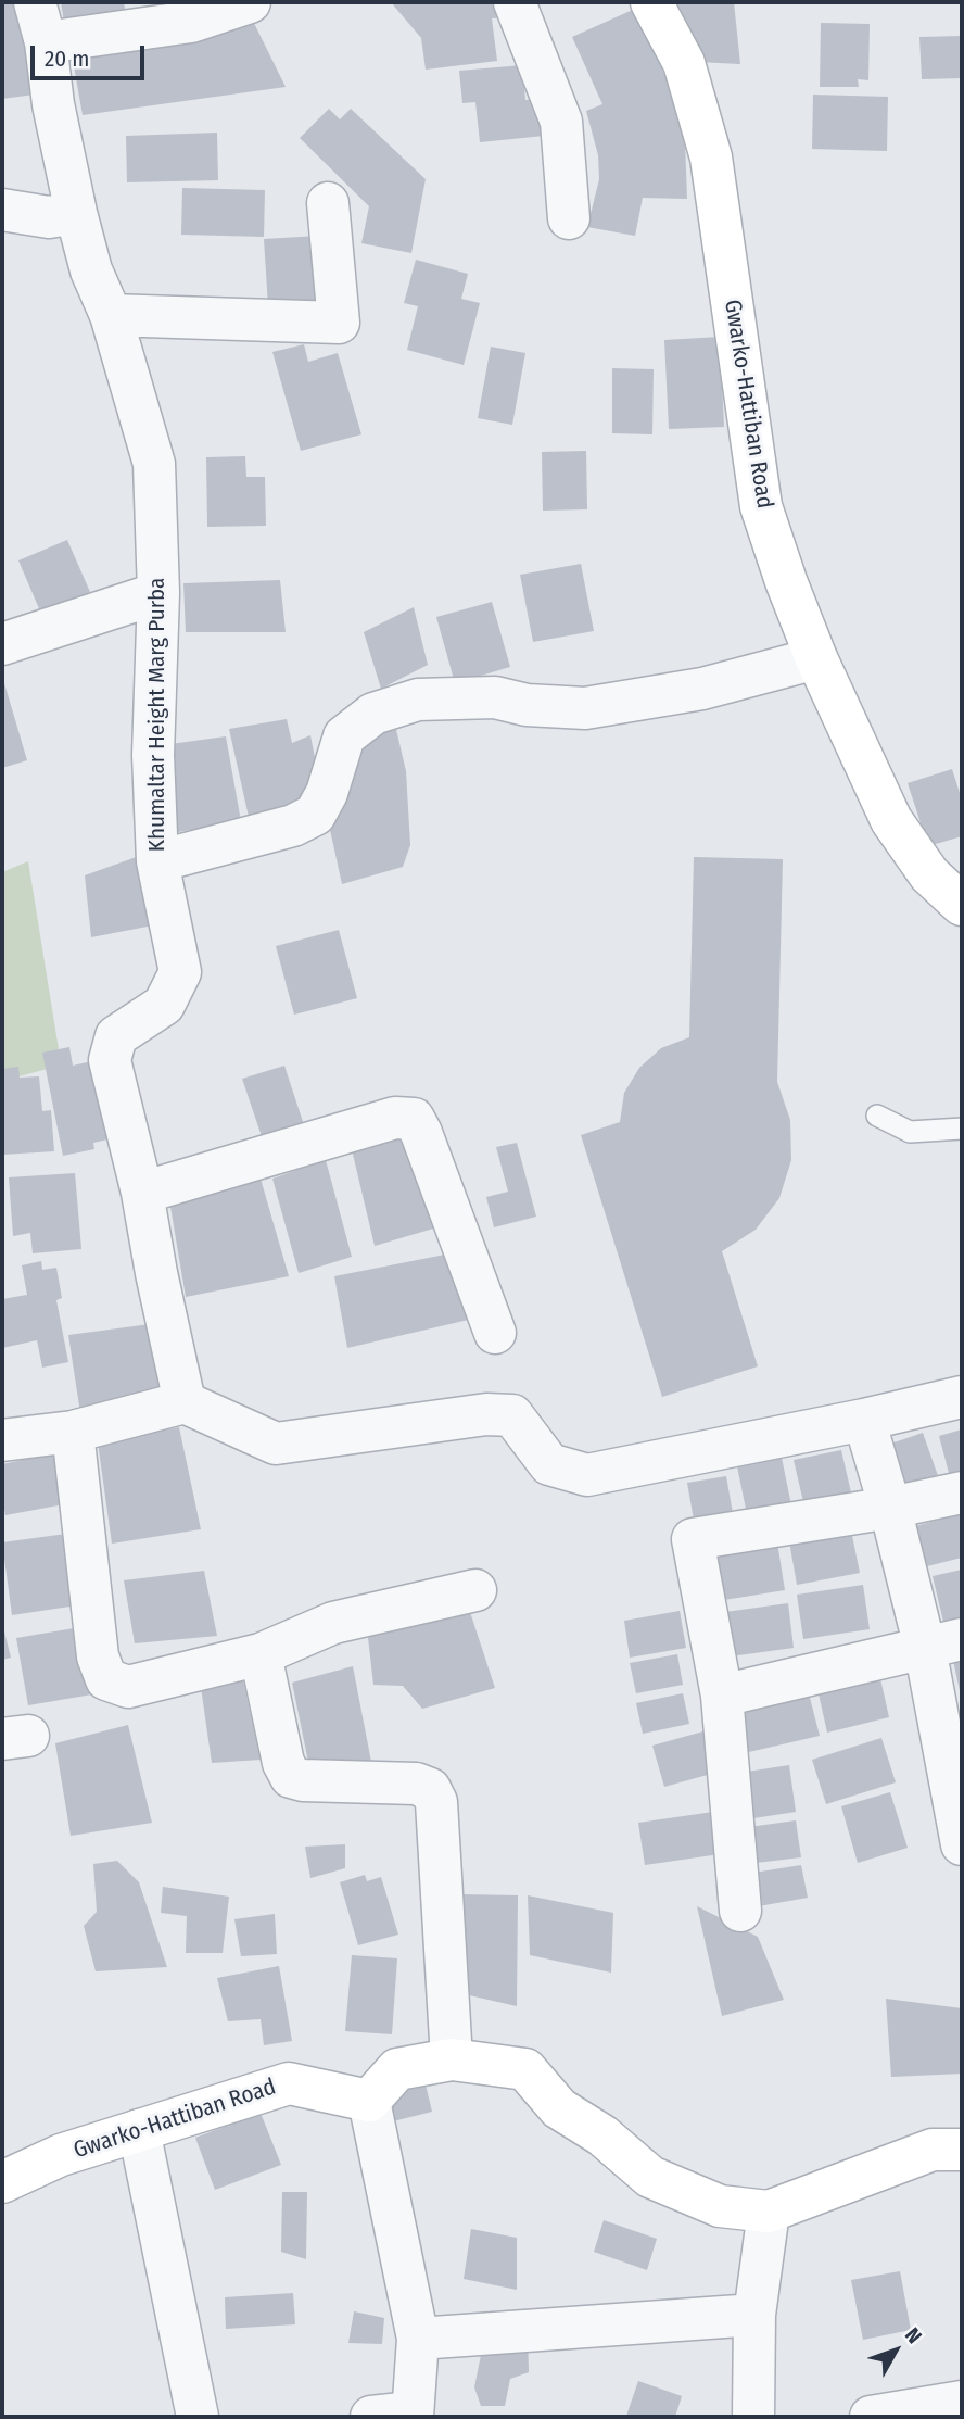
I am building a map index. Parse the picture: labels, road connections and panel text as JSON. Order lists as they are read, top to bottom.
{
  "streets": {
    "main road": ["Gwarko-Hattiban Road"],
    "street": ["Khumaltar Height Marg Purba"]
  },
  "scale_bar": "20 m",
  "north": "top right"
}
